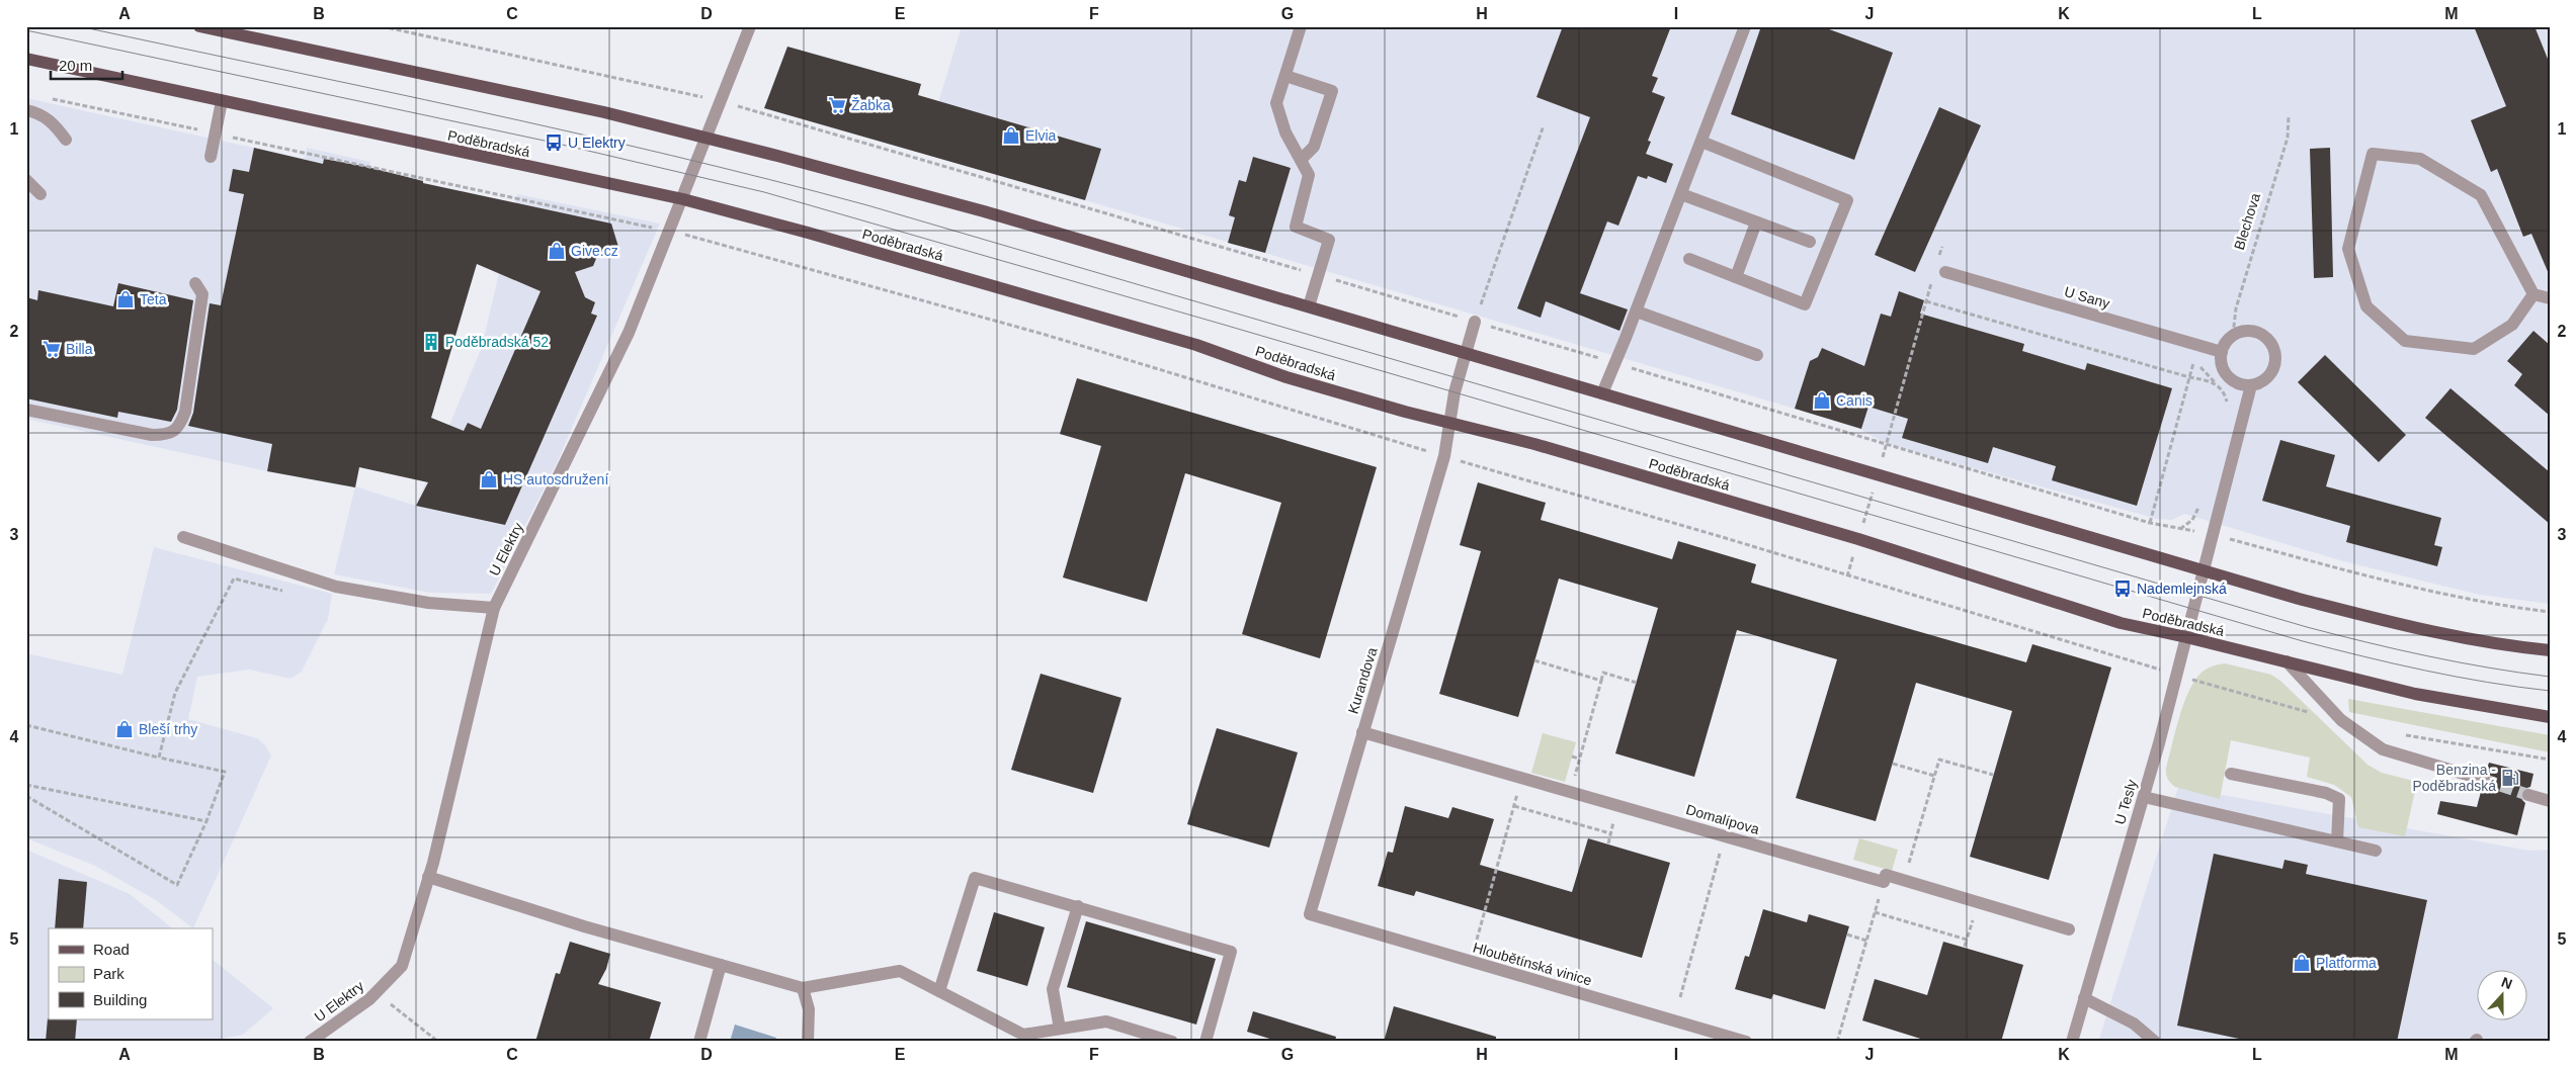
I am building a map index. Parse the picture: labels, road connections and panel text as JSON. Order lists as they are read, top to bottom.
{
  "streets": {
    "main road": ["Poděbradská"],
    "street": [
      "U Sany",
      "U Elektry",
      "Kurandova",
      "U Tesly",
      "Domalípova",
      "Hloubětínská vinice"
    ],
    "path": ["Blechova"]
  },
  "crossings": [
    ["Poděbradská", "U Elektry"],
    ["Poděbradská", "Kurandova"],
    ["Poděbradská", "U Tesly"],
    ["Blechova", "U Sany"],
    ["Kurandova", "Domalípova"],
    ["Kurandova", "Hloubětínská vinice"]
  ],
  "places": {
    "supermarket": ["Žabka", "Billa"],
    "shop": [
      "Elvia",
      "Give.cz",
      "Teta",
      "Canis",
      "HS autosdružení",
      "Bleší trhy",
      "Platforma"
    ],
    "bus stop": ["U Elektry", "Nademlejnská"],
    "building": ["Poděbradská 52"],
    "fuel station": ["Benzina - Poděbradská"]
  },
  "legend": ["Road", "Park", "Building"],
  "scale_bar": "20 m",
  "north": "top",
  "grid": {
    "columns": [
      "A",
      "B",
      "C",
      "D",
      "E",
      "F",
      "G",
      "H",
      "I",
      "J",
      "K",
      "L",
      "M"
    ],
    "rows": [
      "1",
      "2",
      "3",
      "4",
      "5"
    ]
  }
}
